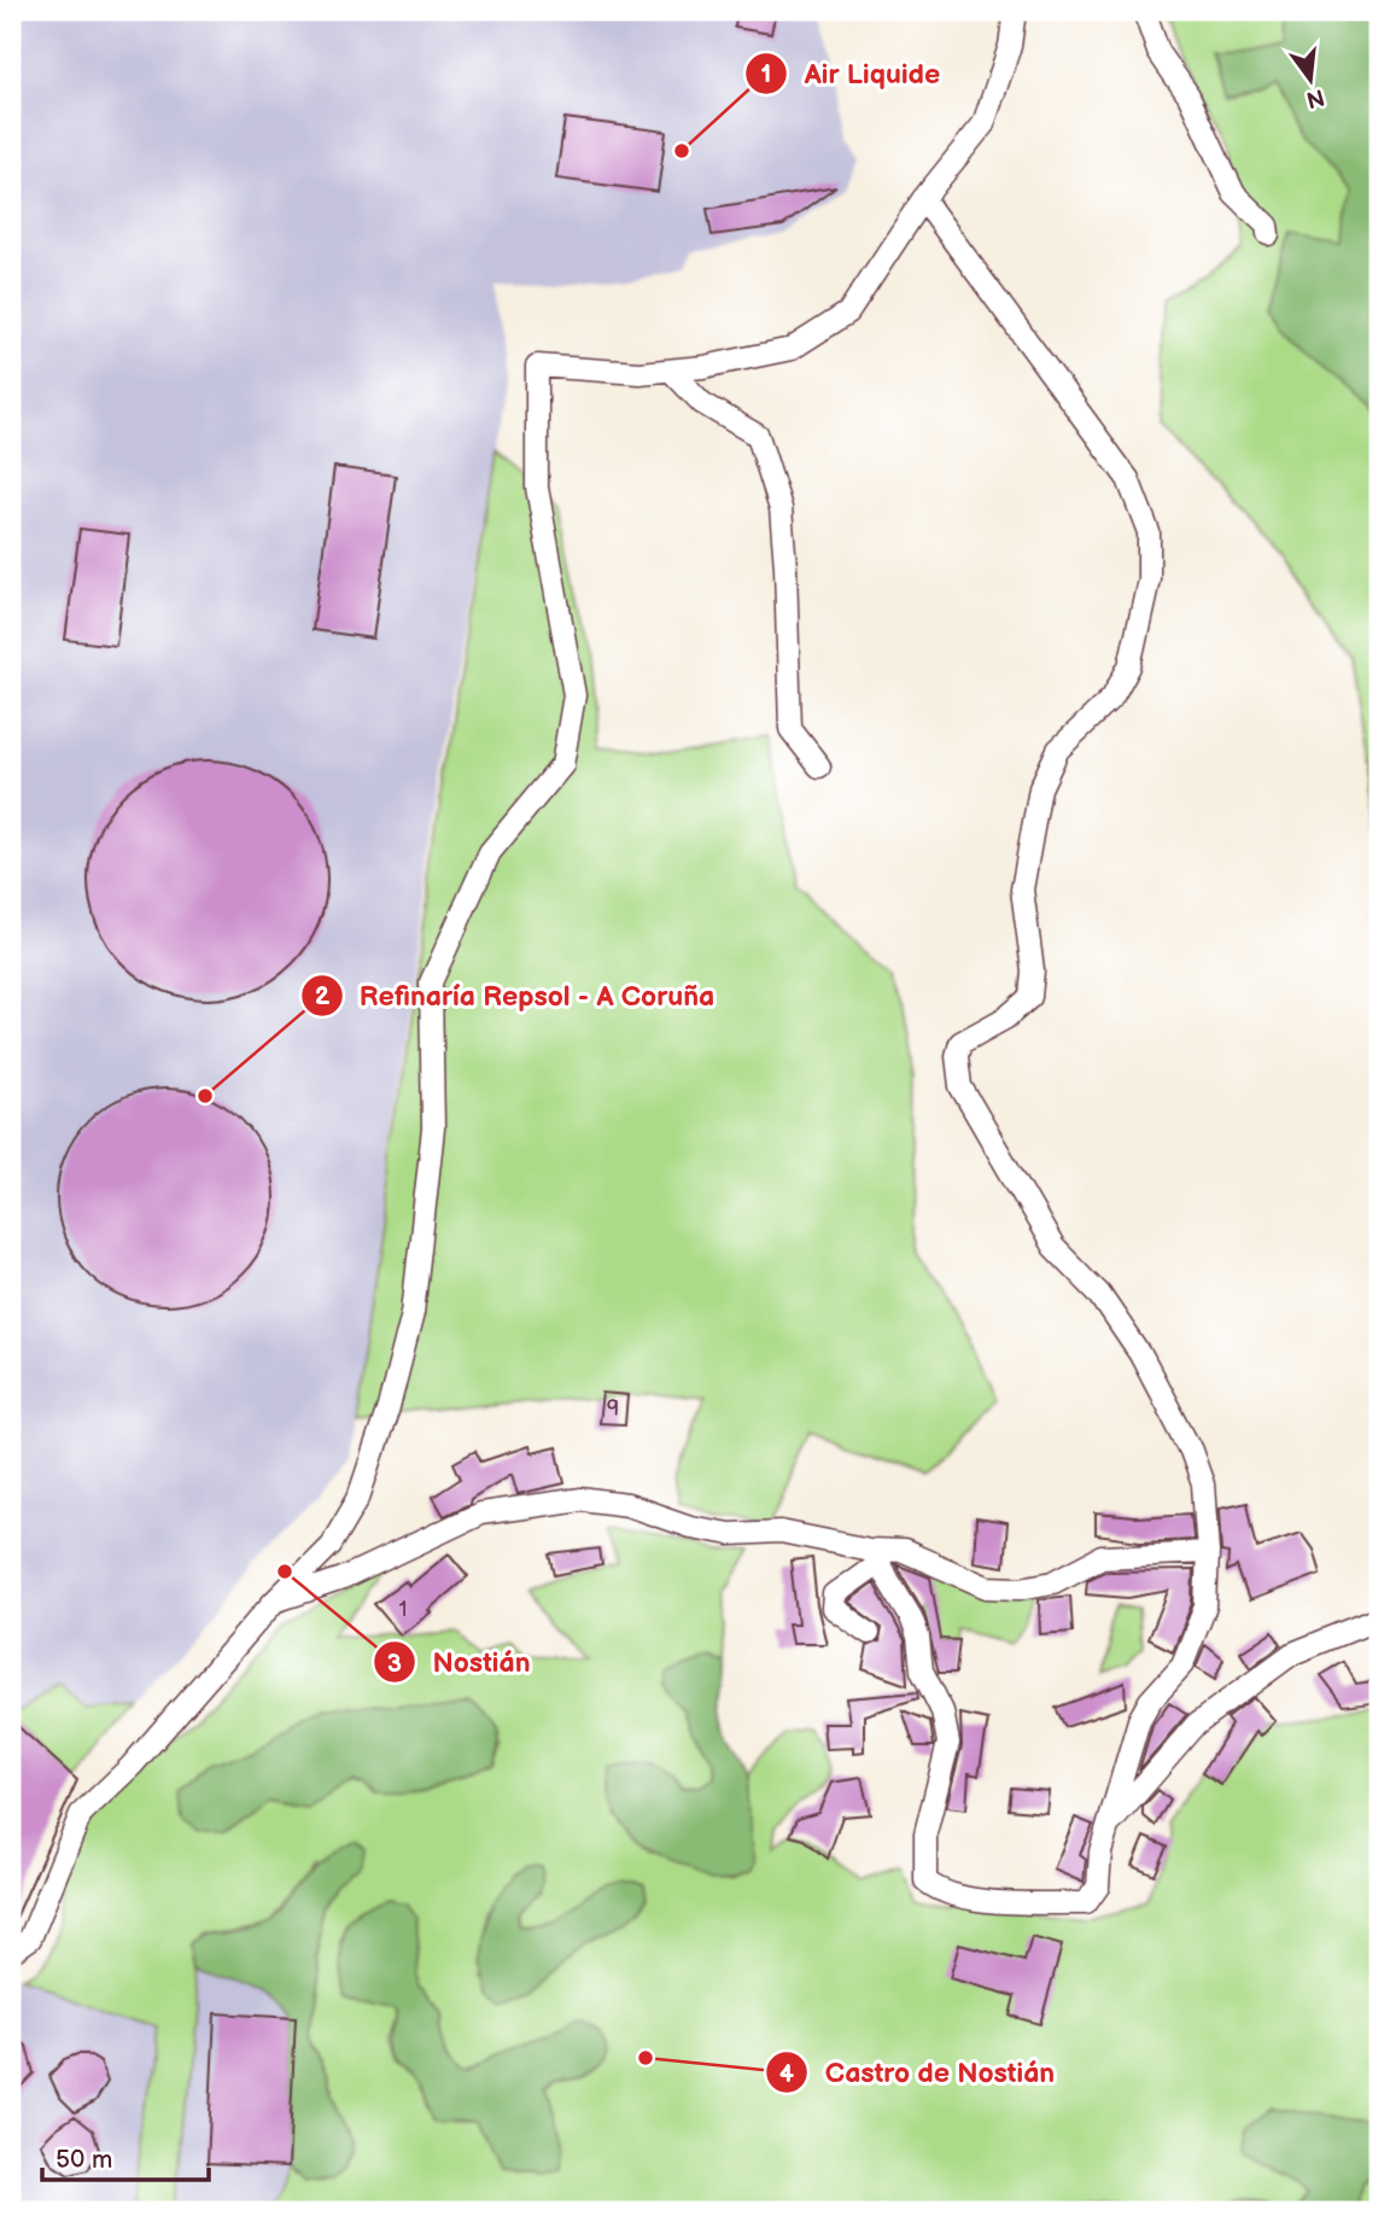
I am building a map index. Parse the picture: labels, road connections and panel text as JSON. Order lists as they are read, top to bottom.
{
  "places": [
    "Air Liquide",
    "Refinaría Repsol - A Coruña",
    "Nostián",
    "Castro de Nostián"
  ],
  "house_numbers": ["9", "1"],
  "scale_bar": "50 m",
  "north": "bottom"
}
